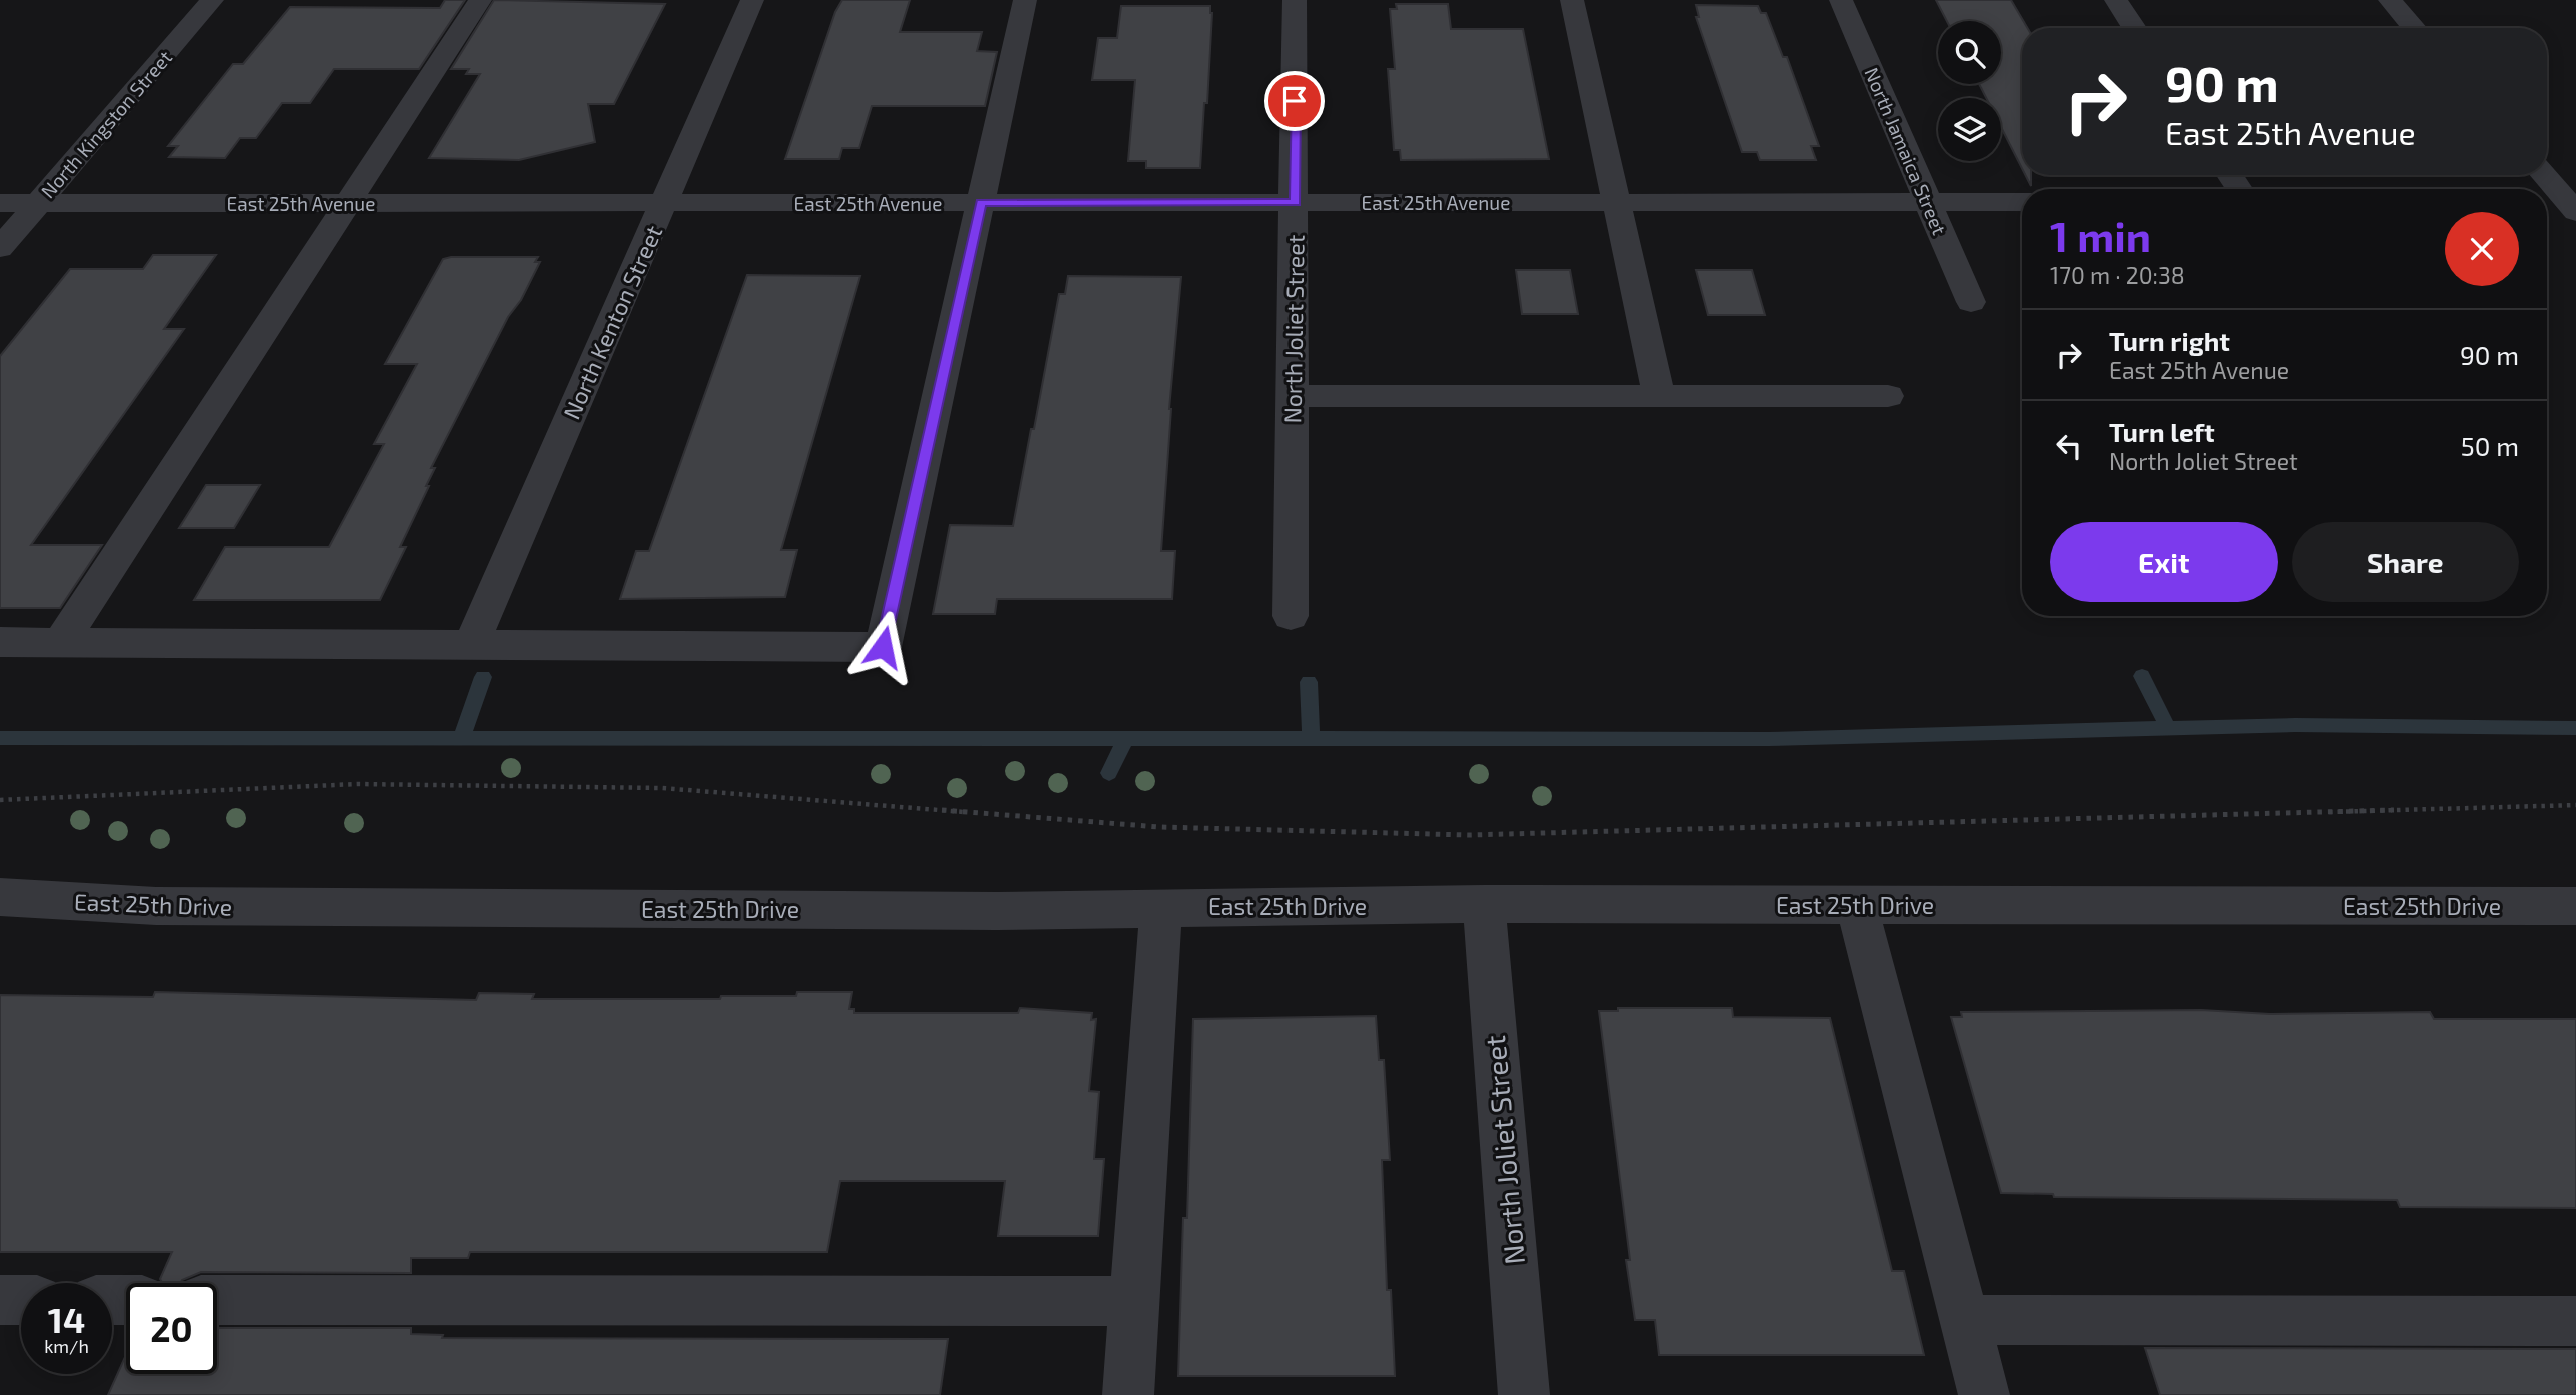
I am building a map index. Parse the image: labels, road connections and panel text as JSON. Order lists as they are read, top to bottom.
{
  "streets": {
    "street": [
      "North Kingston Street",
      "North Jamaica Street",
      "East 25th Avenue",
      "North Kenton Street",
      "North Joliet Street",
      "East 25th Drive"
    ]
  },
  "crossings": [
    ["North Kingston Street", "East 25th Avenue"],
    ["North Jamaica Street", "East 25th Avenue"],
    ["East 25th Avenue", "North Kenton Street"],
    ["East 25th Avenue", "North Joliet Street"],
    ["North Joliet Street", "East 25th Drive"]
  ],
  "page": {
    "turn": ["90 m", "East 25th Avenue"],
    "heading": ["1 min", "170 m · 20:38"],
    "list": [
      {
        "name": "Turn right",
        "note": "East 25th Avenue",
        "value": "90 m"
      },
      {
        "name": "Turn left",
        "note": "North Joliet Street",
        "value": "50 m"
      }
    ],
    "buttons": ["Exit", "Share"],
    "speed": "14 km/h",
    "limit": "20"
  }
}
